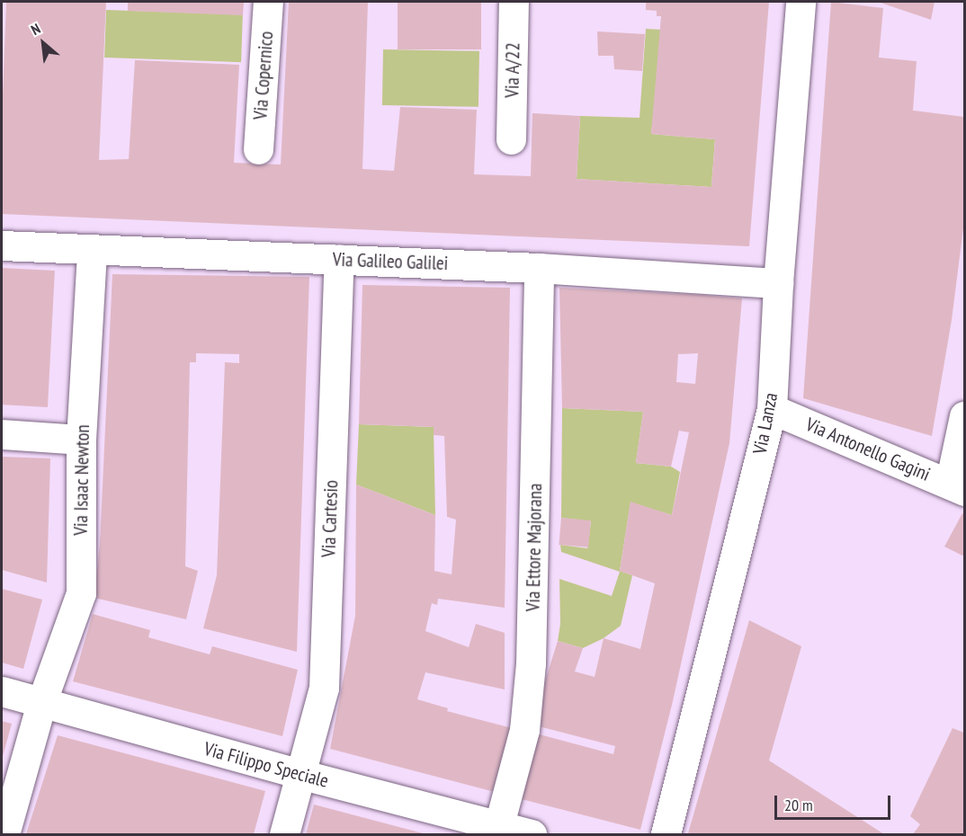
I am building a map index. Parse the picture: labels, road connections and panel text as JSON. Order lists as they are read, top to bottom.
{
  "streets": {
    "street": [
      "Via A/22",
      "Via Copernico",
      "Via Galileo Galilei",
      "Via Lanza",
      "Via Antonello Gagini",
      "Via Isaac Newton",
      "Via Cartesio",
      "Via Ettore Majorana",
      "Via Filippo Speciale"
    ]
  },
  "crossings": [
    ["Via Galileo Galilei", "Via Lanza"],
    ["Via Galileo Galilei", "Via Isaac Newton"],
    ["Via Galileo Galilei", "Via Cartesio"],
    ["Via Galileo Galilei", "Via Ettore Majorana"],
    ["Via Lanza", "Via Antonello Gagini"],
    ["Via Isaac Newton", "Via Filippo Speciale"],
    ["Via Cartesio", "Via Filippo Speciale"],
    ["Via Ettore Majorana", "Via Filippo Speciale"]
  ],
  "scale_bar": "20 m",
  "north": "top left"
}
